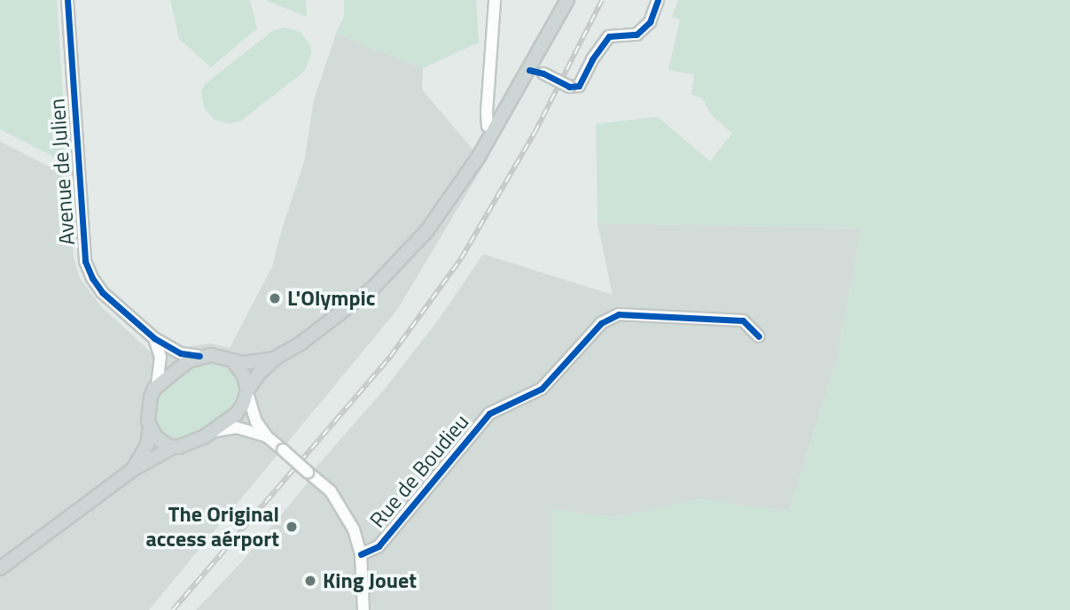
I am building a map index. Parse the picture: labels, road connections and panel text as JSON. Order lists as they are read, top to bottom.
{
  "streets": {
    "street": ["Avenue de Julien", "Rue de Boudieu"]
  },
  "places": ["L'Olympic", "The Original access aérport", "King Jouet"]
}
